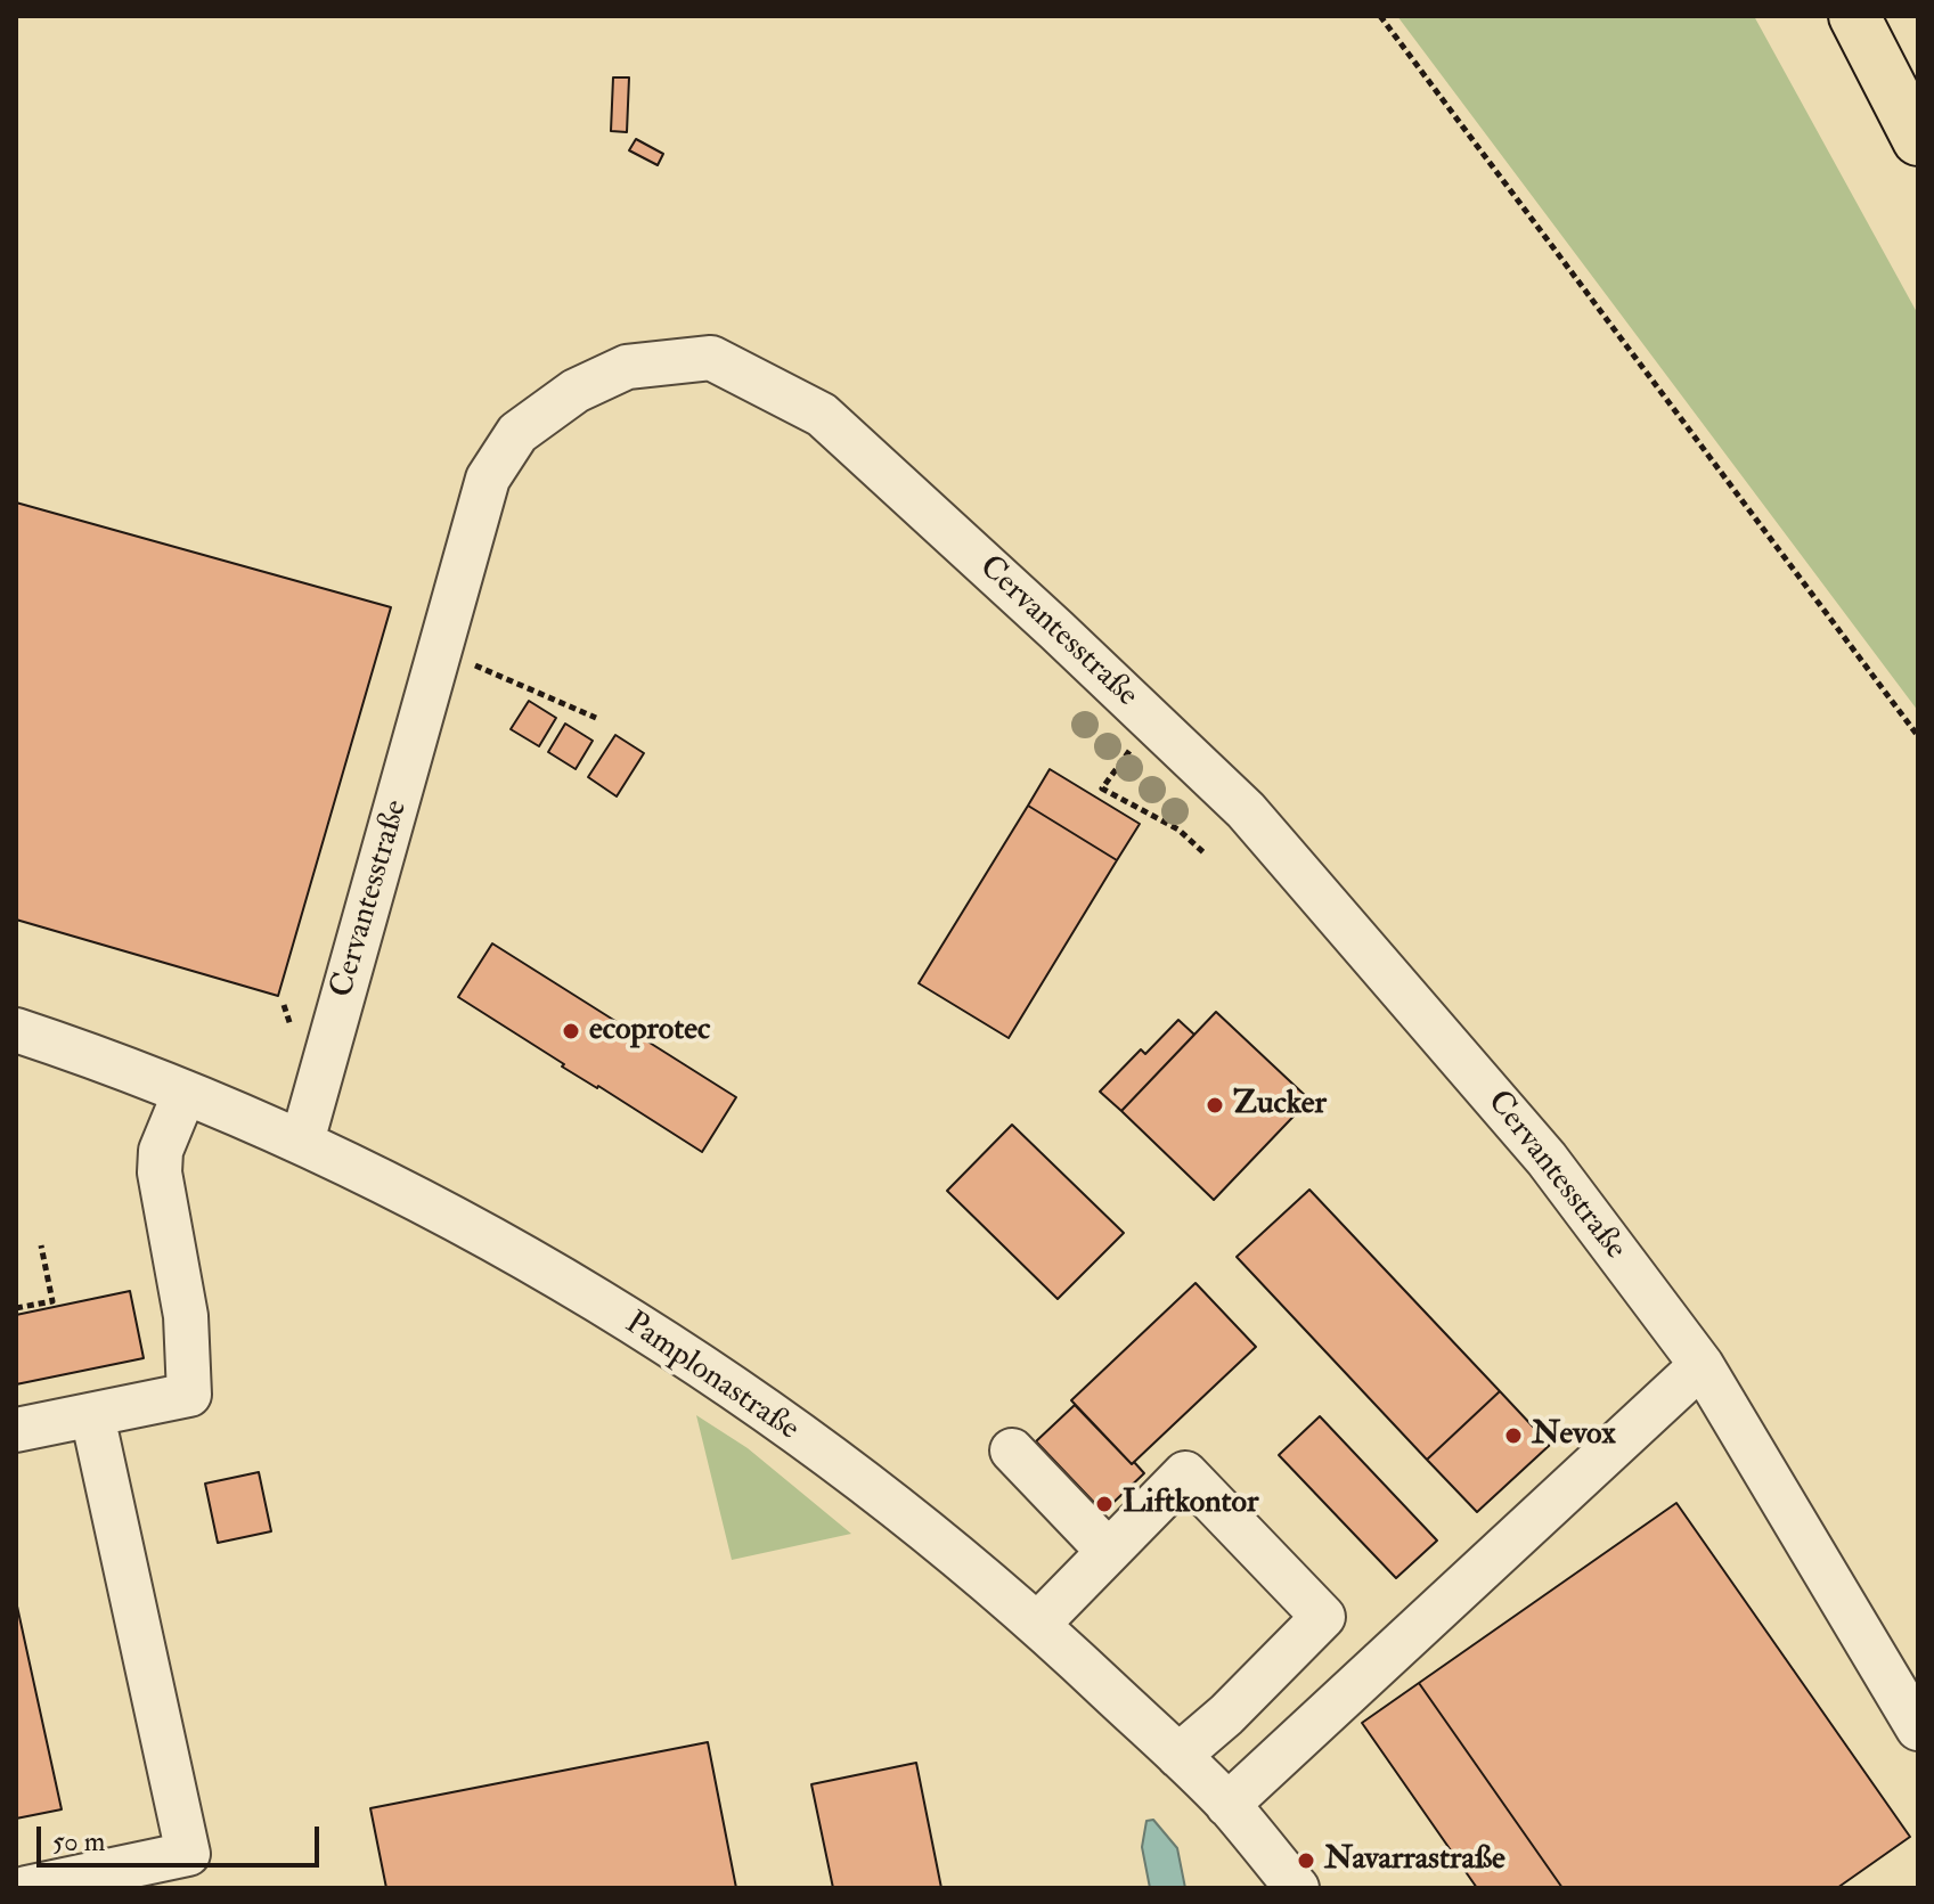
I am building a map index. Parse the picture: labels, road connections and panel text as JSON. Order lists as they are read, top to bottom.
{
  "streets": {
    "street": ["Cervantesstraße", "Pamplonastraße"]
  },
  "crossings": [
    ["Cervantesstraße", "Pamplonastraße"]
  ],
  "places": [
    "ecoprotec",
    "Zucker",
    "Nevox",
    "Liftkontor",
    "Navarrastraße"
  ],
  "scale_bar": "50 m"
}
